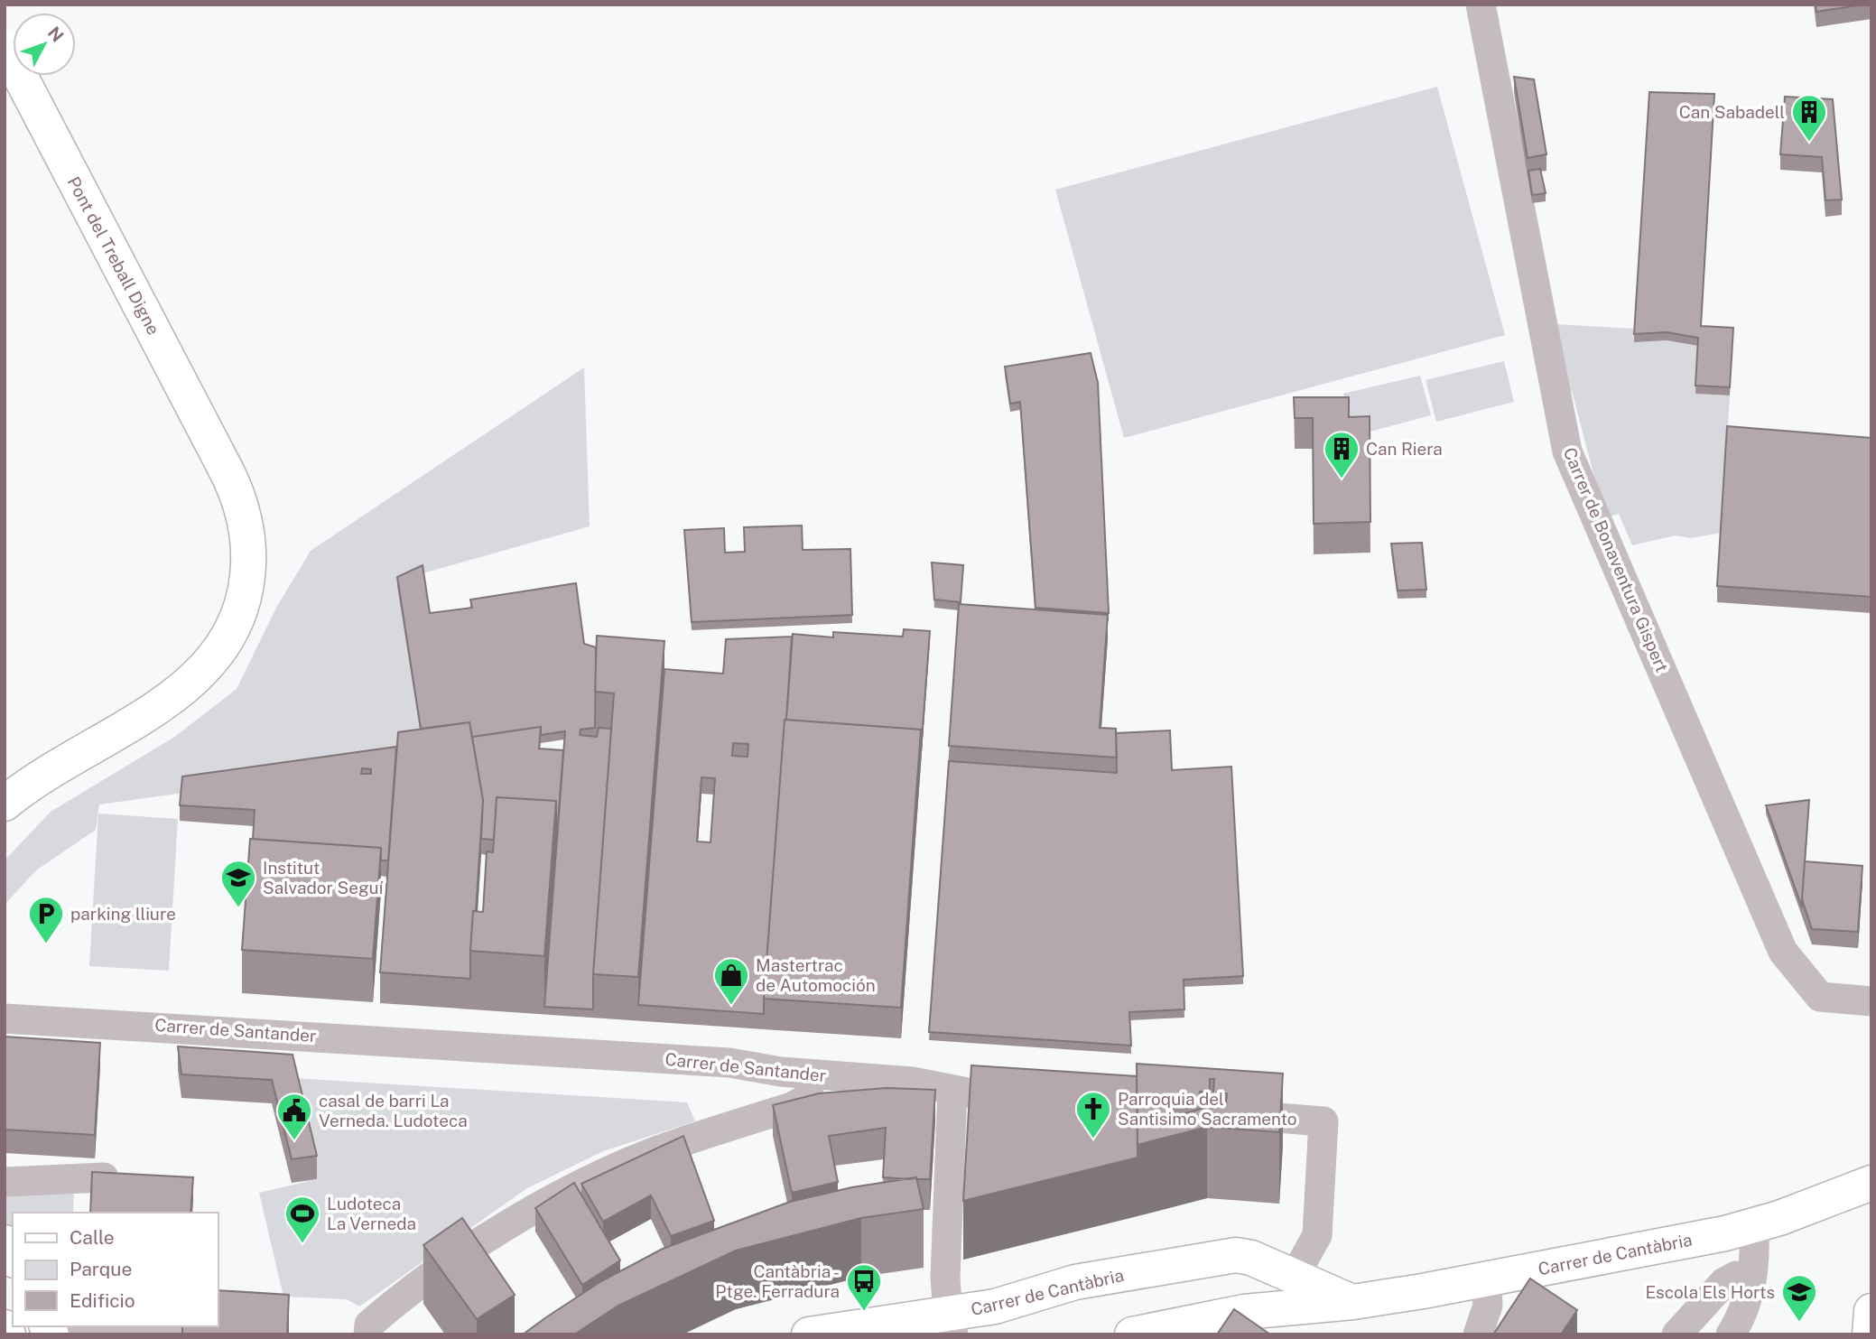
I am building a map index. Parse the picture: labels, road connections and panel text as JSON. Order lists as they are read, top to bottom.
{
  "streets": {
    "street": [
      "Pont del Treball Digne",
      "Carrer de Bonaventura Gispert",
      "Carrer de Santander",
      "Carrer de Cantàbria"
    ]
  },
  "places": {
    "building": ["Can Sabadell", "Can Riera"],
    "school or university": ["Institut Salvador Seguí", "Escola Els Horts"],
    "parking": ["parking lliure"],
    "shop": ["Mastertrac de Automoción"],
    "church": ["Parroquia del Santisimo Sacramento"],
    "public building": ["casal de barri La Verneda. Ludoteca"],
    "sports": ["Ludoteca La Verneda"],
    "bus stop": ["Cantàbria - Ptge. Ferradura"]
  },
  "legend": ["Calle", "Parque", "Edificio"],
  "north": "top right"
}
